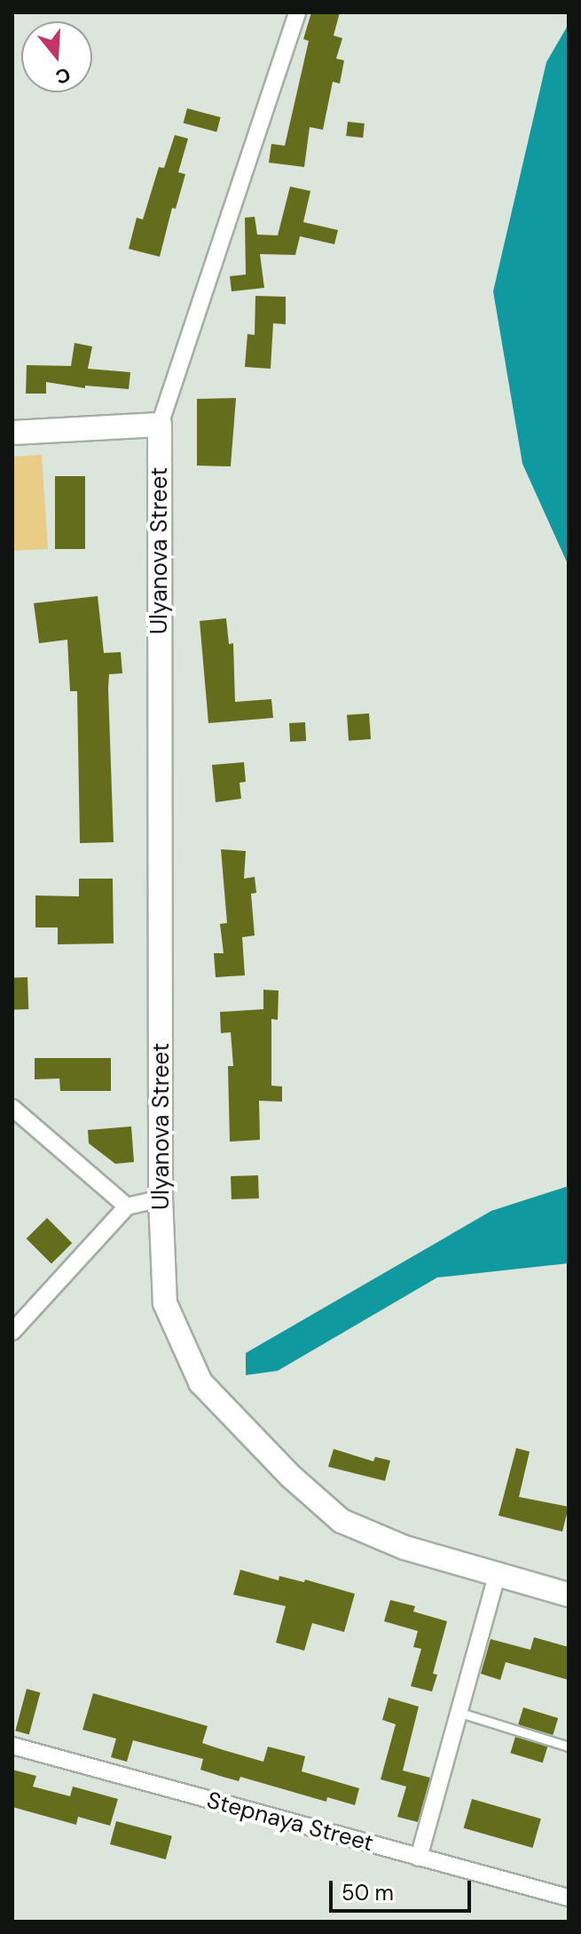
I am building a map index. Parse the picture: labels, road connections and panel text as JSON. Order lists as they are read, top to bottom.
{
  "streets": {
    "street": ["Ulyanova Street", "Stepnaya Street"]
  },
  "scale_bar": "50 m",
  "north": "bottom"
}
